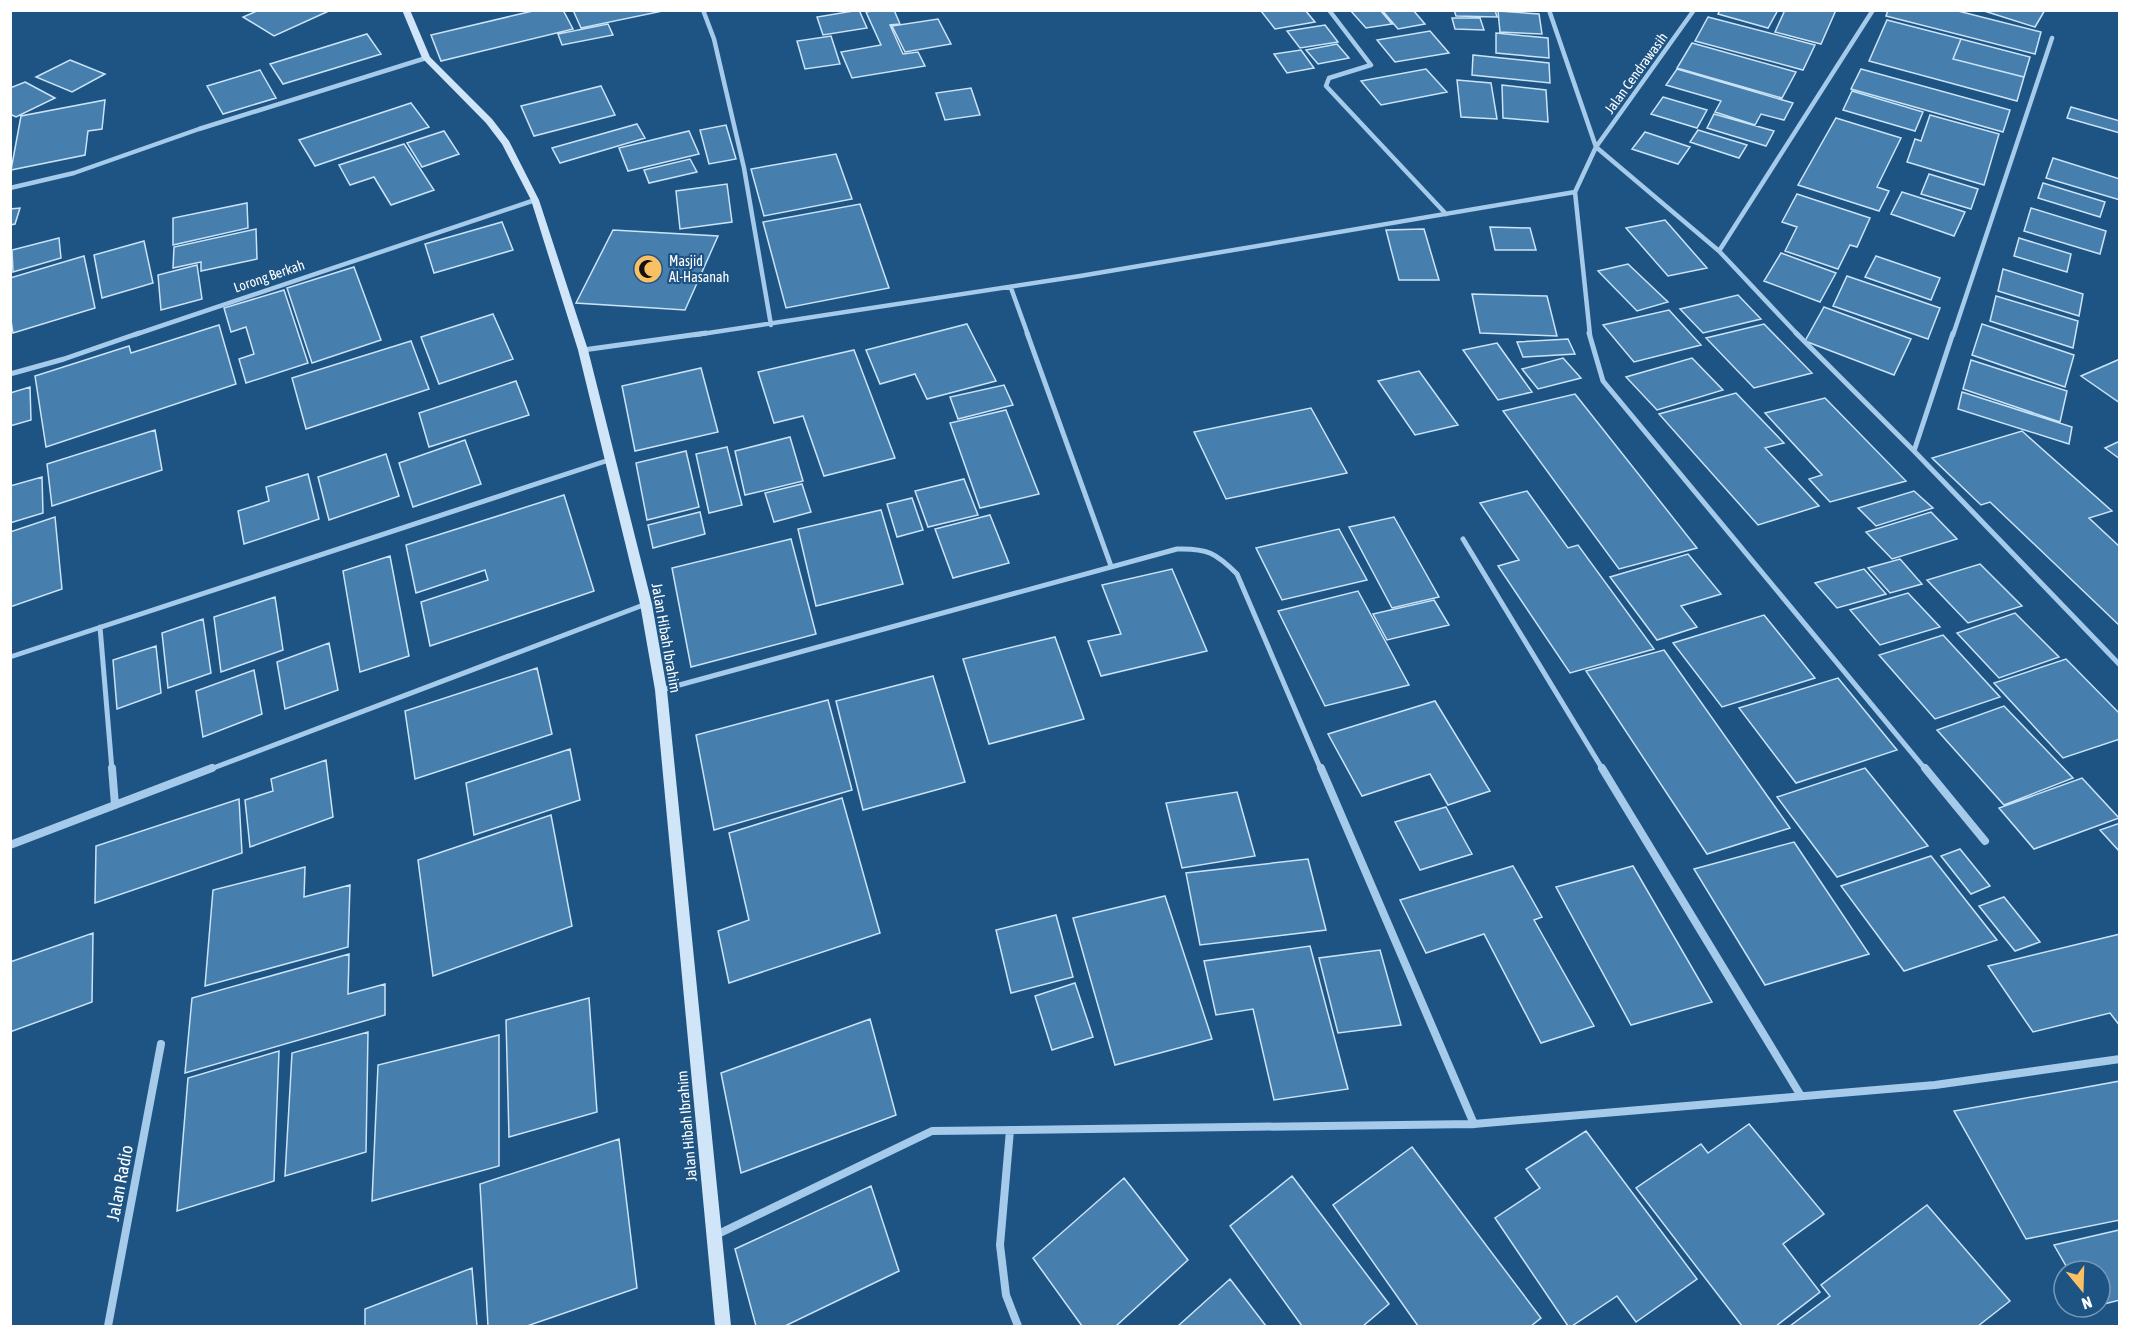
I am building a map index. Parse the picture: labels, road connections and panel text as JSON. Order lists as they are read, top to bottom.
{
  "streets": {
    "street": [
      "Jalan Cendrawasih",
      "Lorong Berkah",
      "Jalan Hibah Ibrahim",
      "Jalan Radio"
    ]
  },
  "crossings": [
    ["Lorong Berkah", "Jalan Hibah Ibrahim"]
  ],
  "places": {
    "mosque": ["Masjid Al-Hasanah"]
  },
  "north": "bottom"
}
